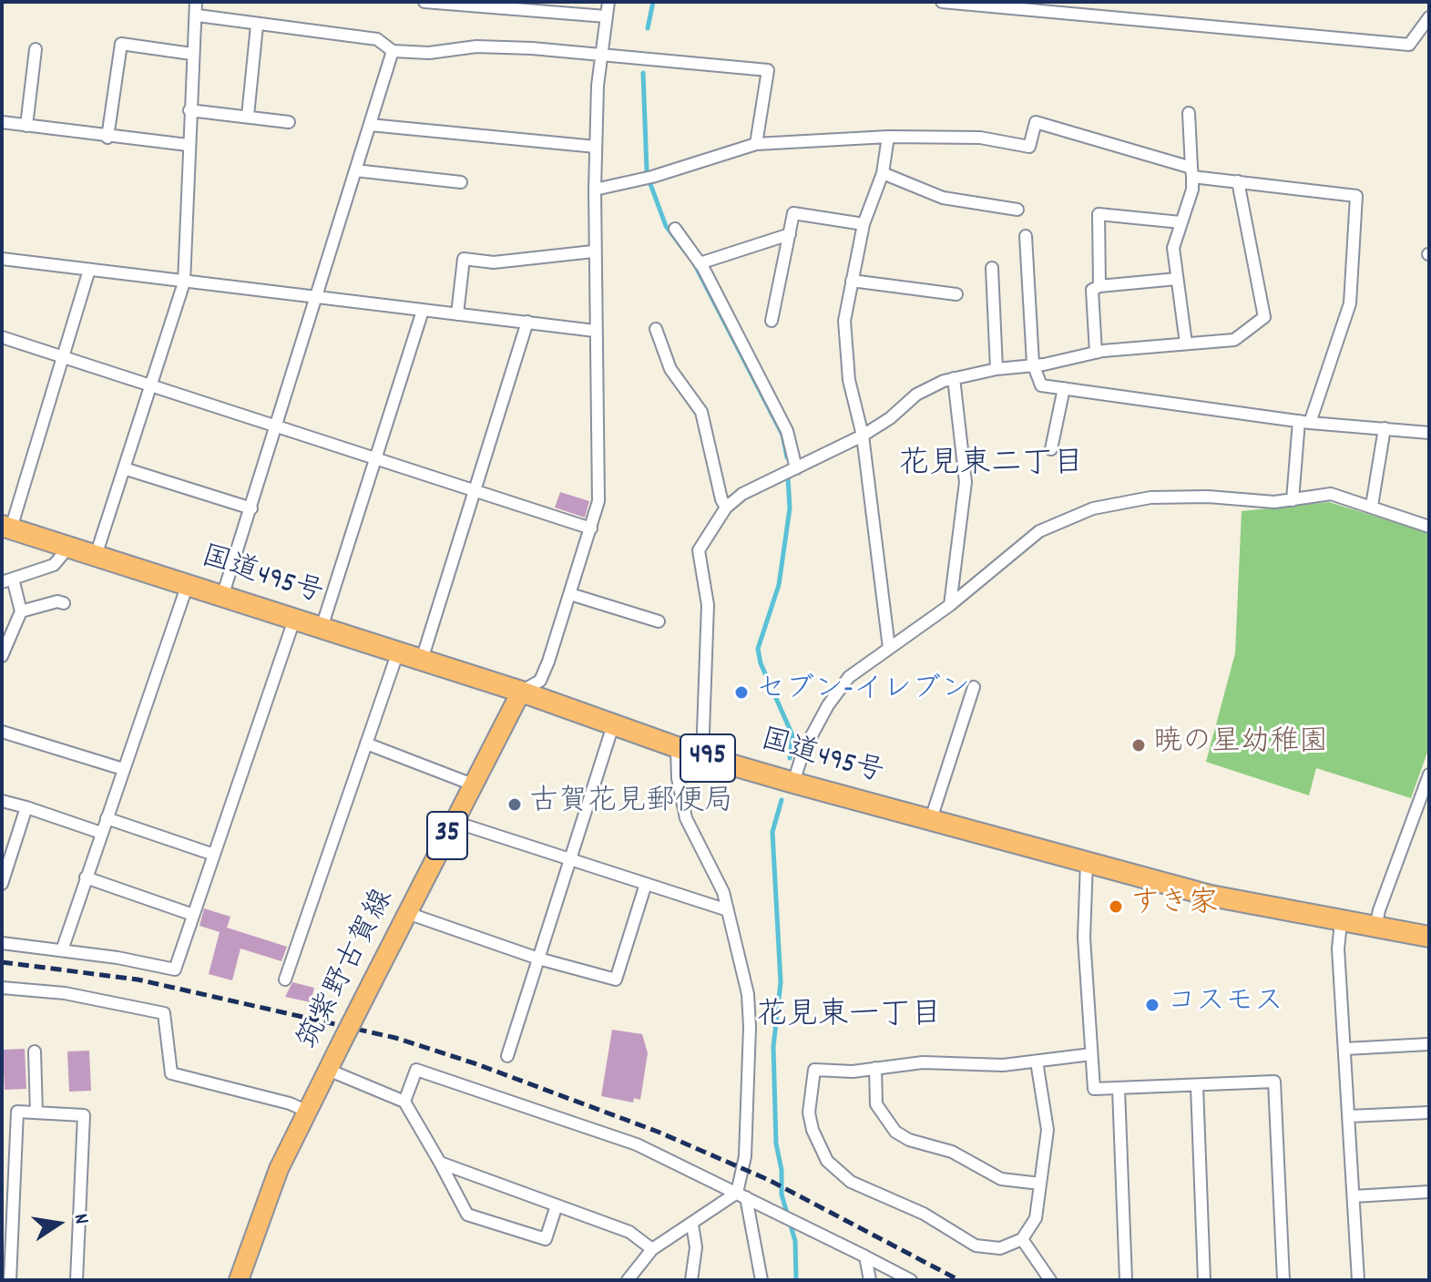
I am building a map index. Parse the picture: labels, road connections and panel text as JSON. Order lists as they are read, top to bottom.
{
  "streets": {
    "highway": ["国道495号", "495"],
    "main road": ["35", "筑紫野古賀線"]
  },
  "crossings": [
    ["国道495号", "筑紫野古賀線"]
  ],
  "districts": ["花見東二丁目", "花見東一丁目"],
  "places": [
    "セブン-イレブン",
    "暁の星幼稚園",
    "古賀花見郵便局",
    "すき家",
    "コスモス"
  ],
  "north": "right"
}
